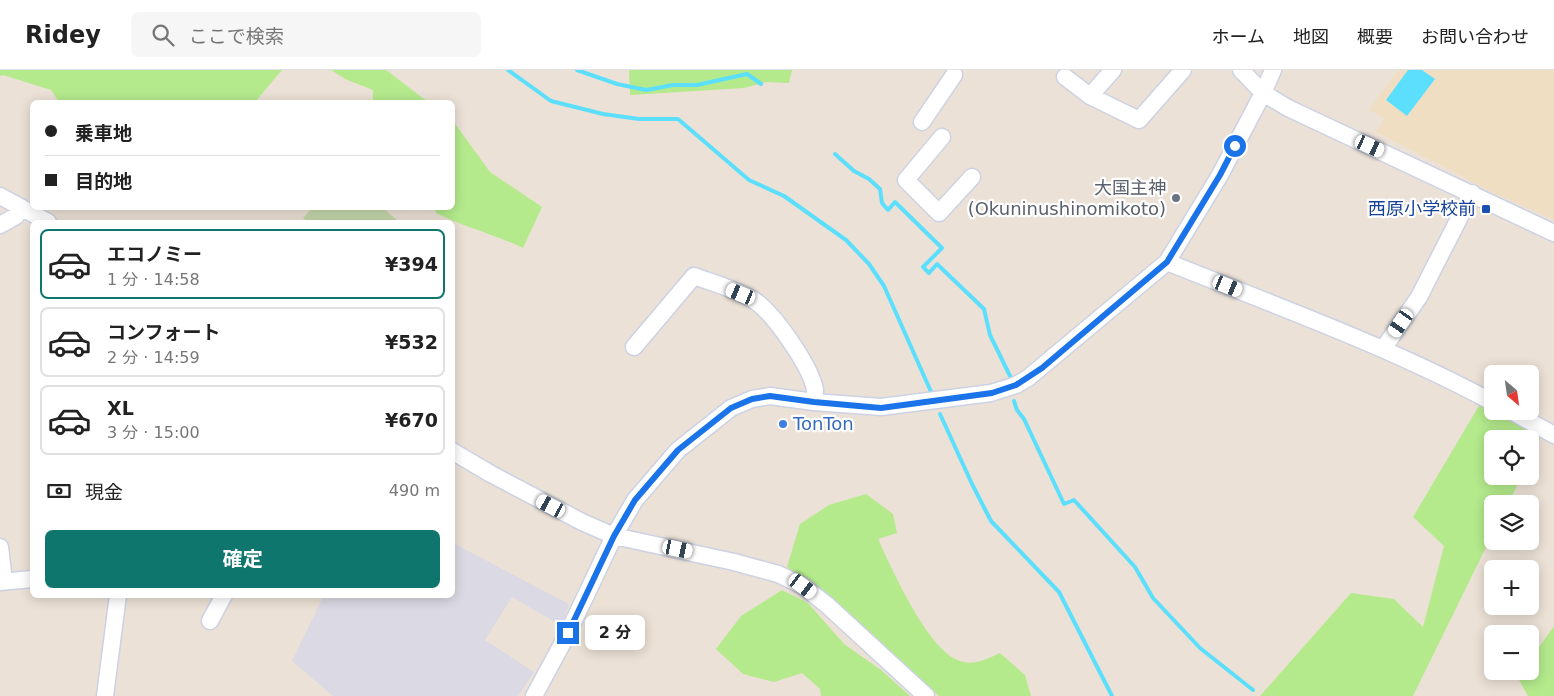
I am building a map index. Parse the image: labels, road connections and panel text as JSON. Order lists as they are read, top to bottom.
{
  "places": {
    "other": ["大国主神 (Okuninushinomikoto)", "TonTon"],
    "transit": ["西原小学校前"]
  },
  "north": "bottom right",
  "page": {
    "header": "Ridey",
    "search": "ここで検索",
    "nav": [
      "ホーム",
      "地図",
      "概要",
      "お問い合わせ"
    ],
    "banner": ["乗車地", "目的地"],
    "list": [
      {
        "name": "エコノミー",
        "note": "1 分 · 14:58",
        "value": "¥394"
      },
      {
        "name": "コンフォート",
        "note": "2 分 · 14:59",
        "value": "¥532"
      },
      {
        "name": "XL",
        "note": "3 分 · 15:00",
        "value": "¥670"
      }
    ],
    "map_buttons": ["+", "−"],
    "pay": ["現金", "490 m"],
    "buttons": "確定",
    "bubble": "2 分"
  }
}
